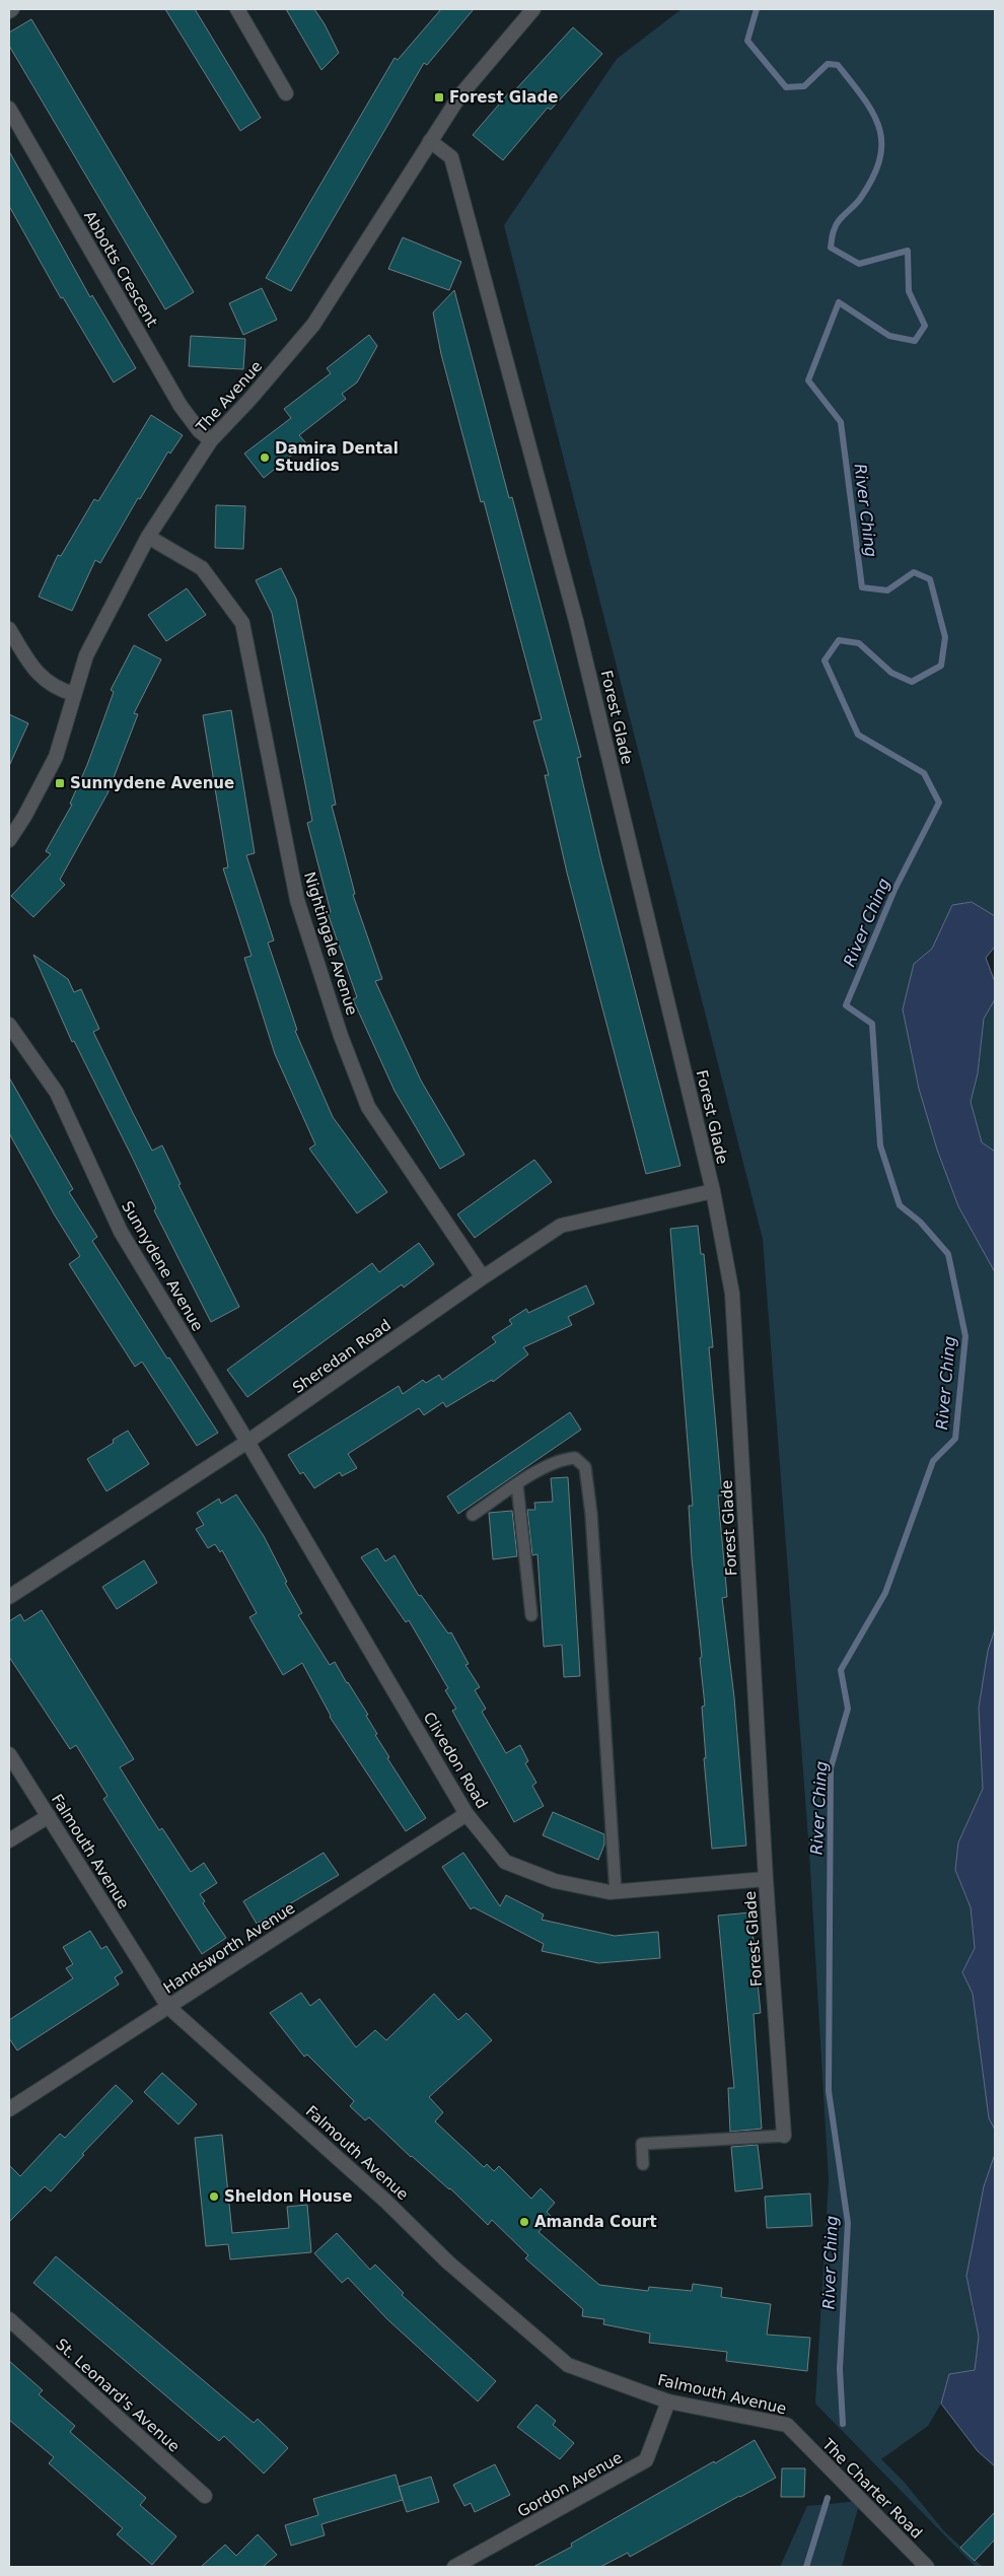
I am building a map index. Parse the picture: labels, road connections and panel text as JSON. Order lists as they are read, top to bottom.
{
  "streets": {
    "street": [
      "Abbotts Crescent",
      "The Avenue",
      "Forest Glade",
      "Nightingale Avenue",
      "Sunnydene Avenue",
      "Sheredan Road",
      "Clivedon Road",
      "Falmouth Avenue",
      "Handsworth Avenue",
      "St. Leonard's Avenue",
      "Gordon Avenue",
      "The Charter Road"
    ]
  },
  "crossings": [
    ["Abbotts Crescent", "The Avenue"],
    ["The Avenue", "Forest Glade"],
    ["The Avenue", "Nightingale Avenue"],
    ["Forest Glade", "Sheredan Road"],
    ["Forest Glade", "Clivedon Road"],
    ["Nightingale Avenue", "Sheredan Road"],
    ["Sunnydene Avenue", "Sheredan Road"],
    ["Sunnydene Avenue", "Clivedon Road"],
    ["Sheredan Road", "Clivedon Road"],
    ["Clivedon Road", "Handsworth Avenue"],
    ["Falmouth Avenue", "Handsworth Avenue"],
    ["Falmouth Avenue", "Gordon Avenue"],
    ["Falmouth Avenue", "The Charter Road"]
  ],
  "water": ["River Ching"],
  "places": {
    "transit": ["Forest Glade", "Sunnydene Avenue"],
    "other": ["Damira Dental Studios", "Sheldon House", "Amanda Court"]
  }
}
